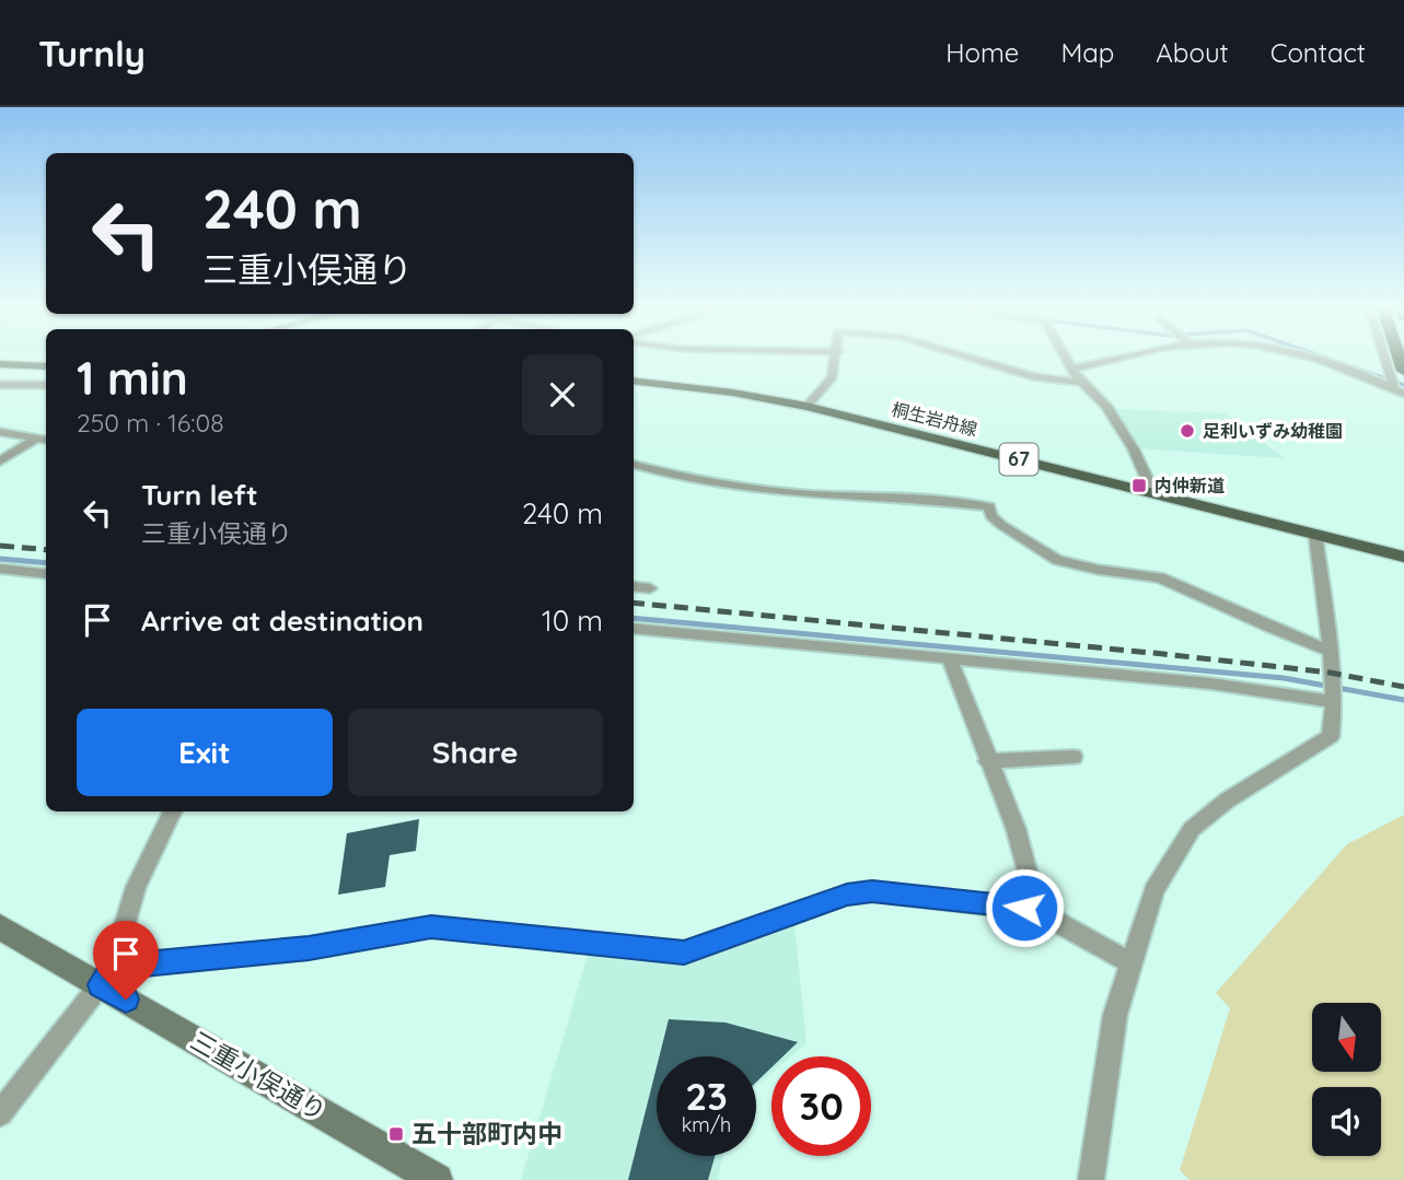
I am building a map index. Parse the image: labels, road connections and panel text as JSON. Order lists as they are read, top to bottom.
{
  "streets": {
    "main road": ["桐生岩舟線", "67"],
    "street": ["三重小俣通り"]
  },
  "places": {
    "other": ["足利いずみ幼稚園"],
    "transit": ["内仲新道", "五十部町内中"]
  },
  "north": "bottom",
  "page": {
    "header": "Turnly",
    "nav": [
      "Home",
      "Map",
      "About",
      "Contact"
    ],
    "turn": ["240 m", "三重小俣通り"],
    "heading": ["1 min", "250 m · 16:08"],
    "list": [
      {
        "name": "Turn left",
        "note": "三重小俣通り",
        "value": "240 m"
      },
      {
        "name": "Arrive at destination",
        "value": "10 m"
      }
    ],
    "buttons": ["Exit", "Share"],
    "speed": "23 km/h",
    "limit": "30"
  }
}
